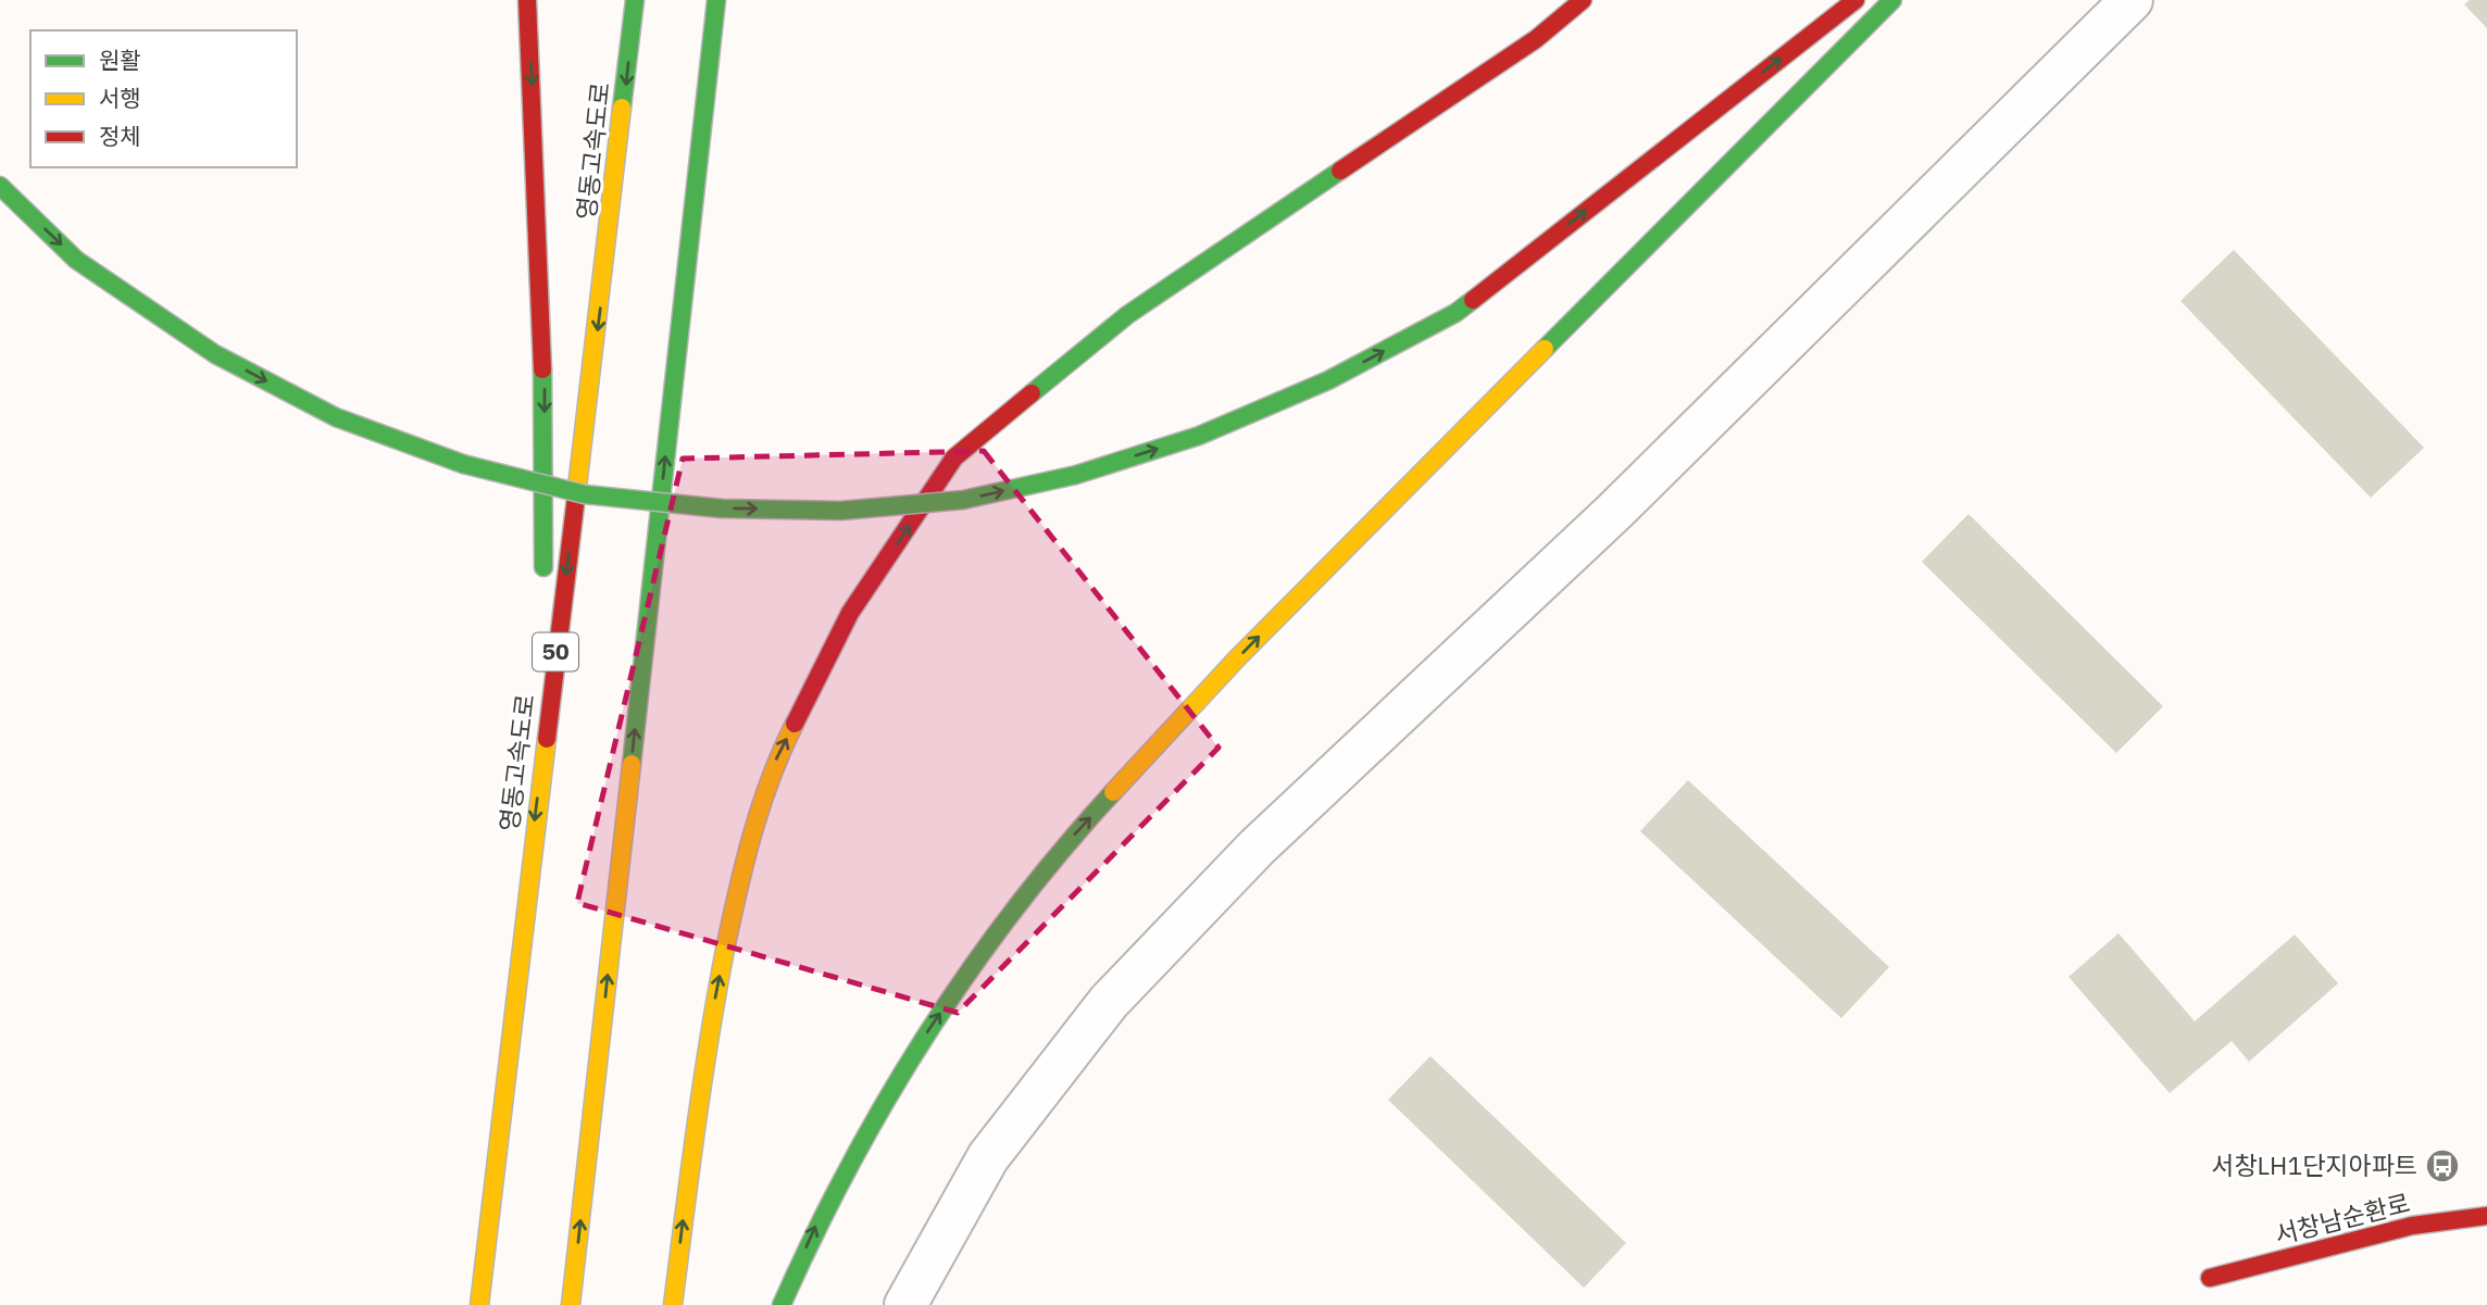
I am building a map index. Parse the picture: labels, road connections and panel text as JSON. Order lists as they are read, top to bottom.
{
  "streets": {
    "main road": ["영동고속도로", "50", "서창남순환로"]
  },
  "places": {
    "bus stop": ["서창LH1단지아파트"]
  },
  "legend": ["원활", "서행", "정체"]
}
